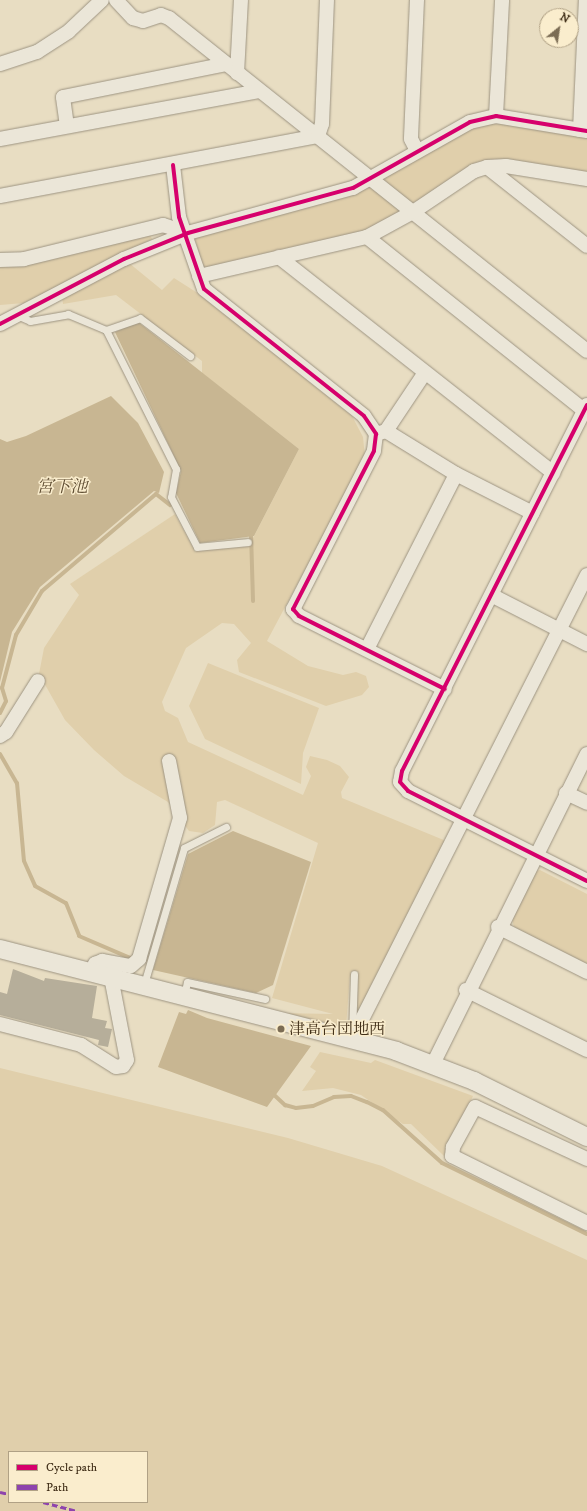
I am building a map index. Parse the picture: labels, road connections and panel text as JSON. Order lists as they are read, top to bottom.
{
  "water": ["宮下池"],
  "places": ["津高台団地西"],
  "legend": ["Cycle path", "Path"],
  "north": "top right"
}
